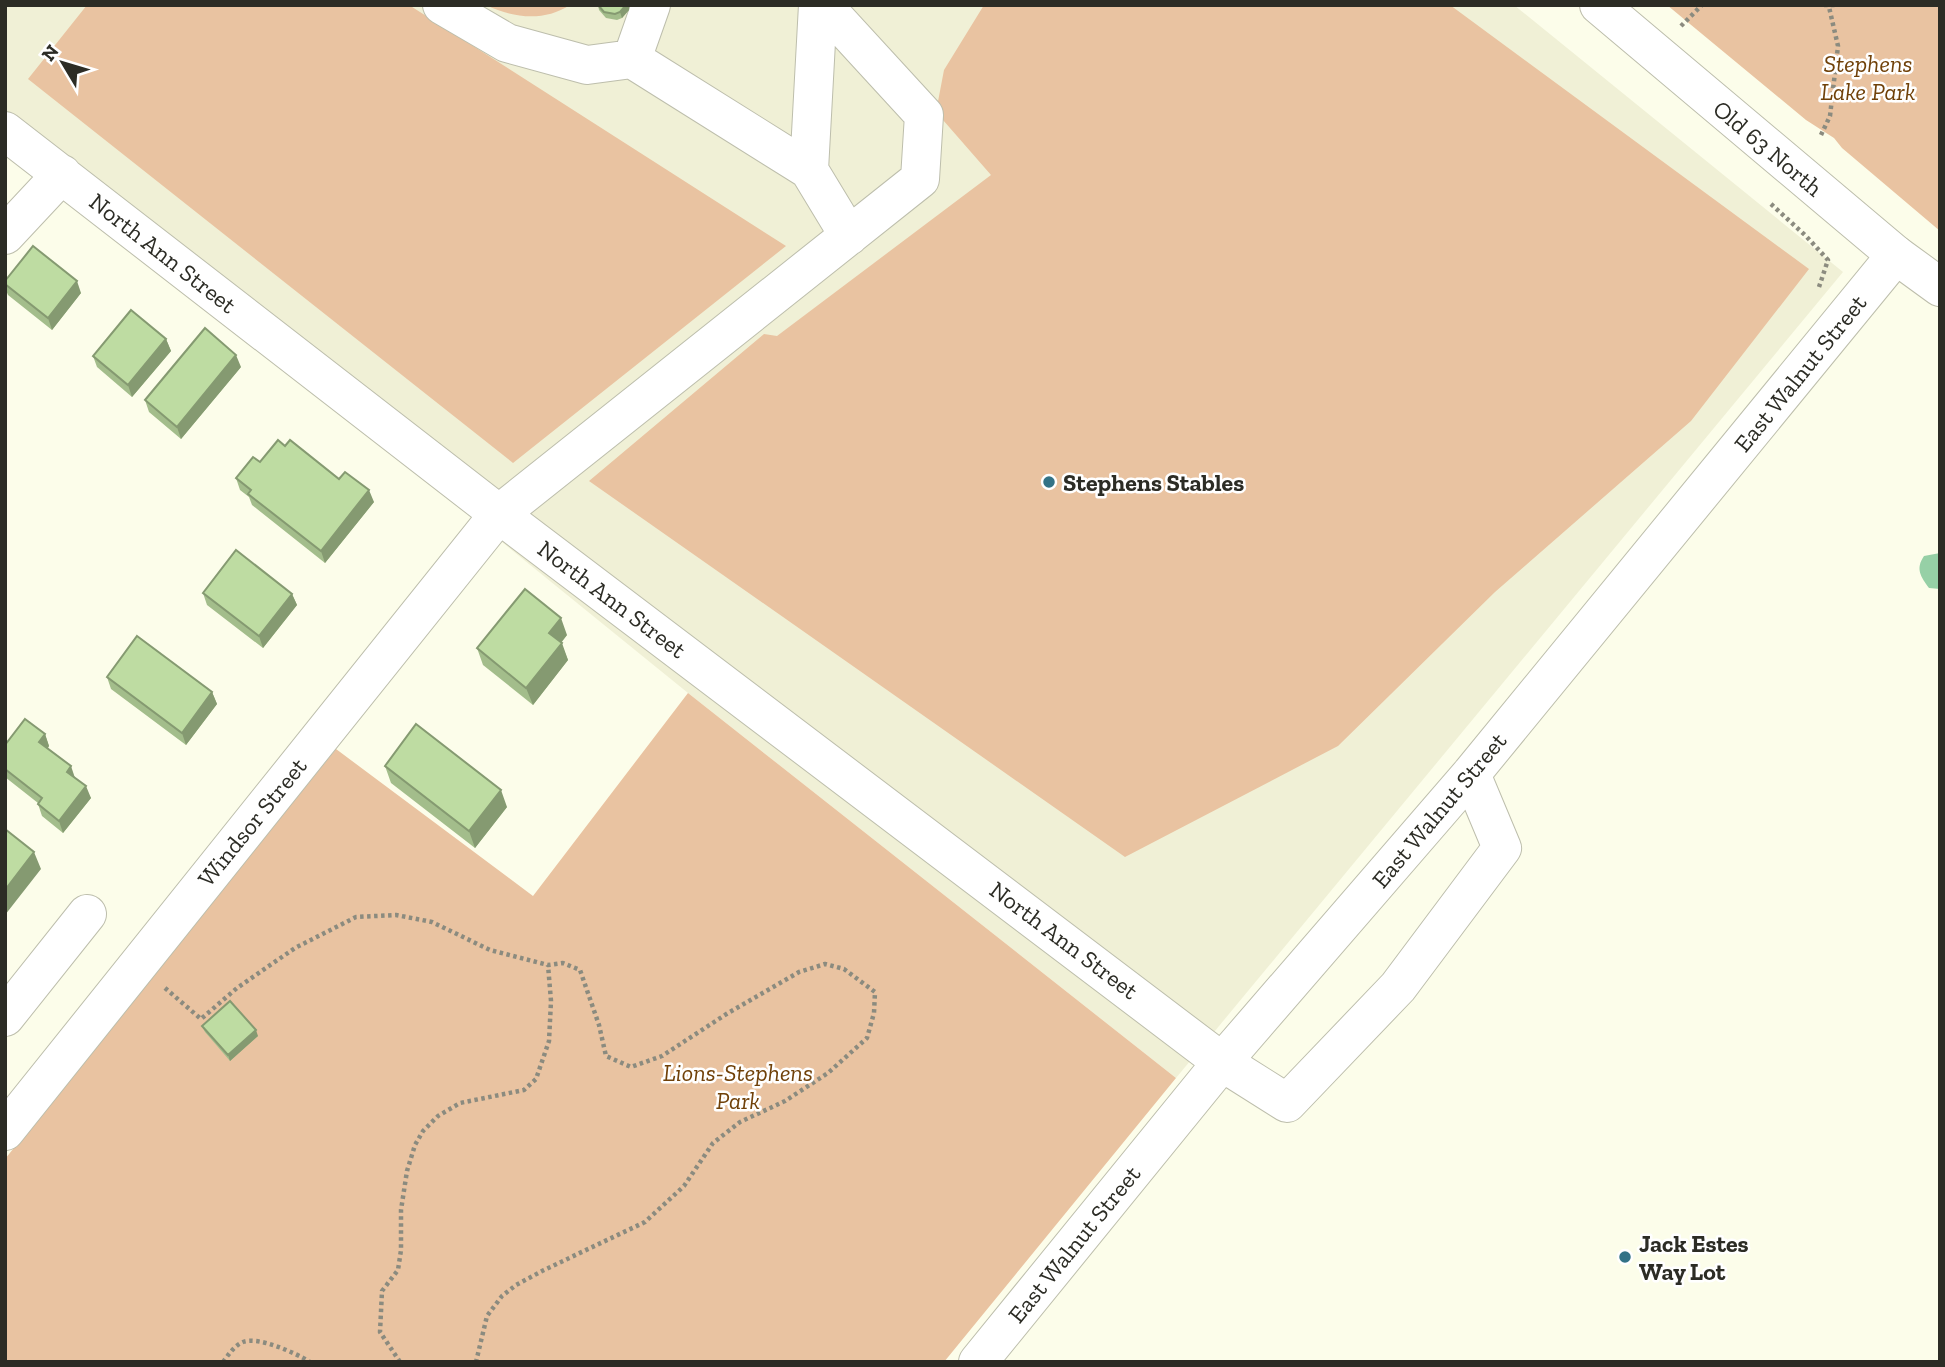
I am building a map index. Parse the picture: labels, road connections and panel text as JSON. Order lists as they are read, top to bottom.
{
  "streets": {
    "street": [
      "Old 63 North",
      "North Ann Street",
      "East Walnut Street",
      "Windsor Street"
    ]
  },
  "crossings": [
    ["Old 63 North", "East Walnut Street"],
    ["North Ann Street", "East Walnut Street"],
    ["North Ann Street", "Windsor Street"]
  ],
  "parks": ["Stephens Lake Park", "Lions-Stephens Park"],
  "places": ["Stephens Stables", "Jack Estes Way Lot"],
  "north": "top left"
}
